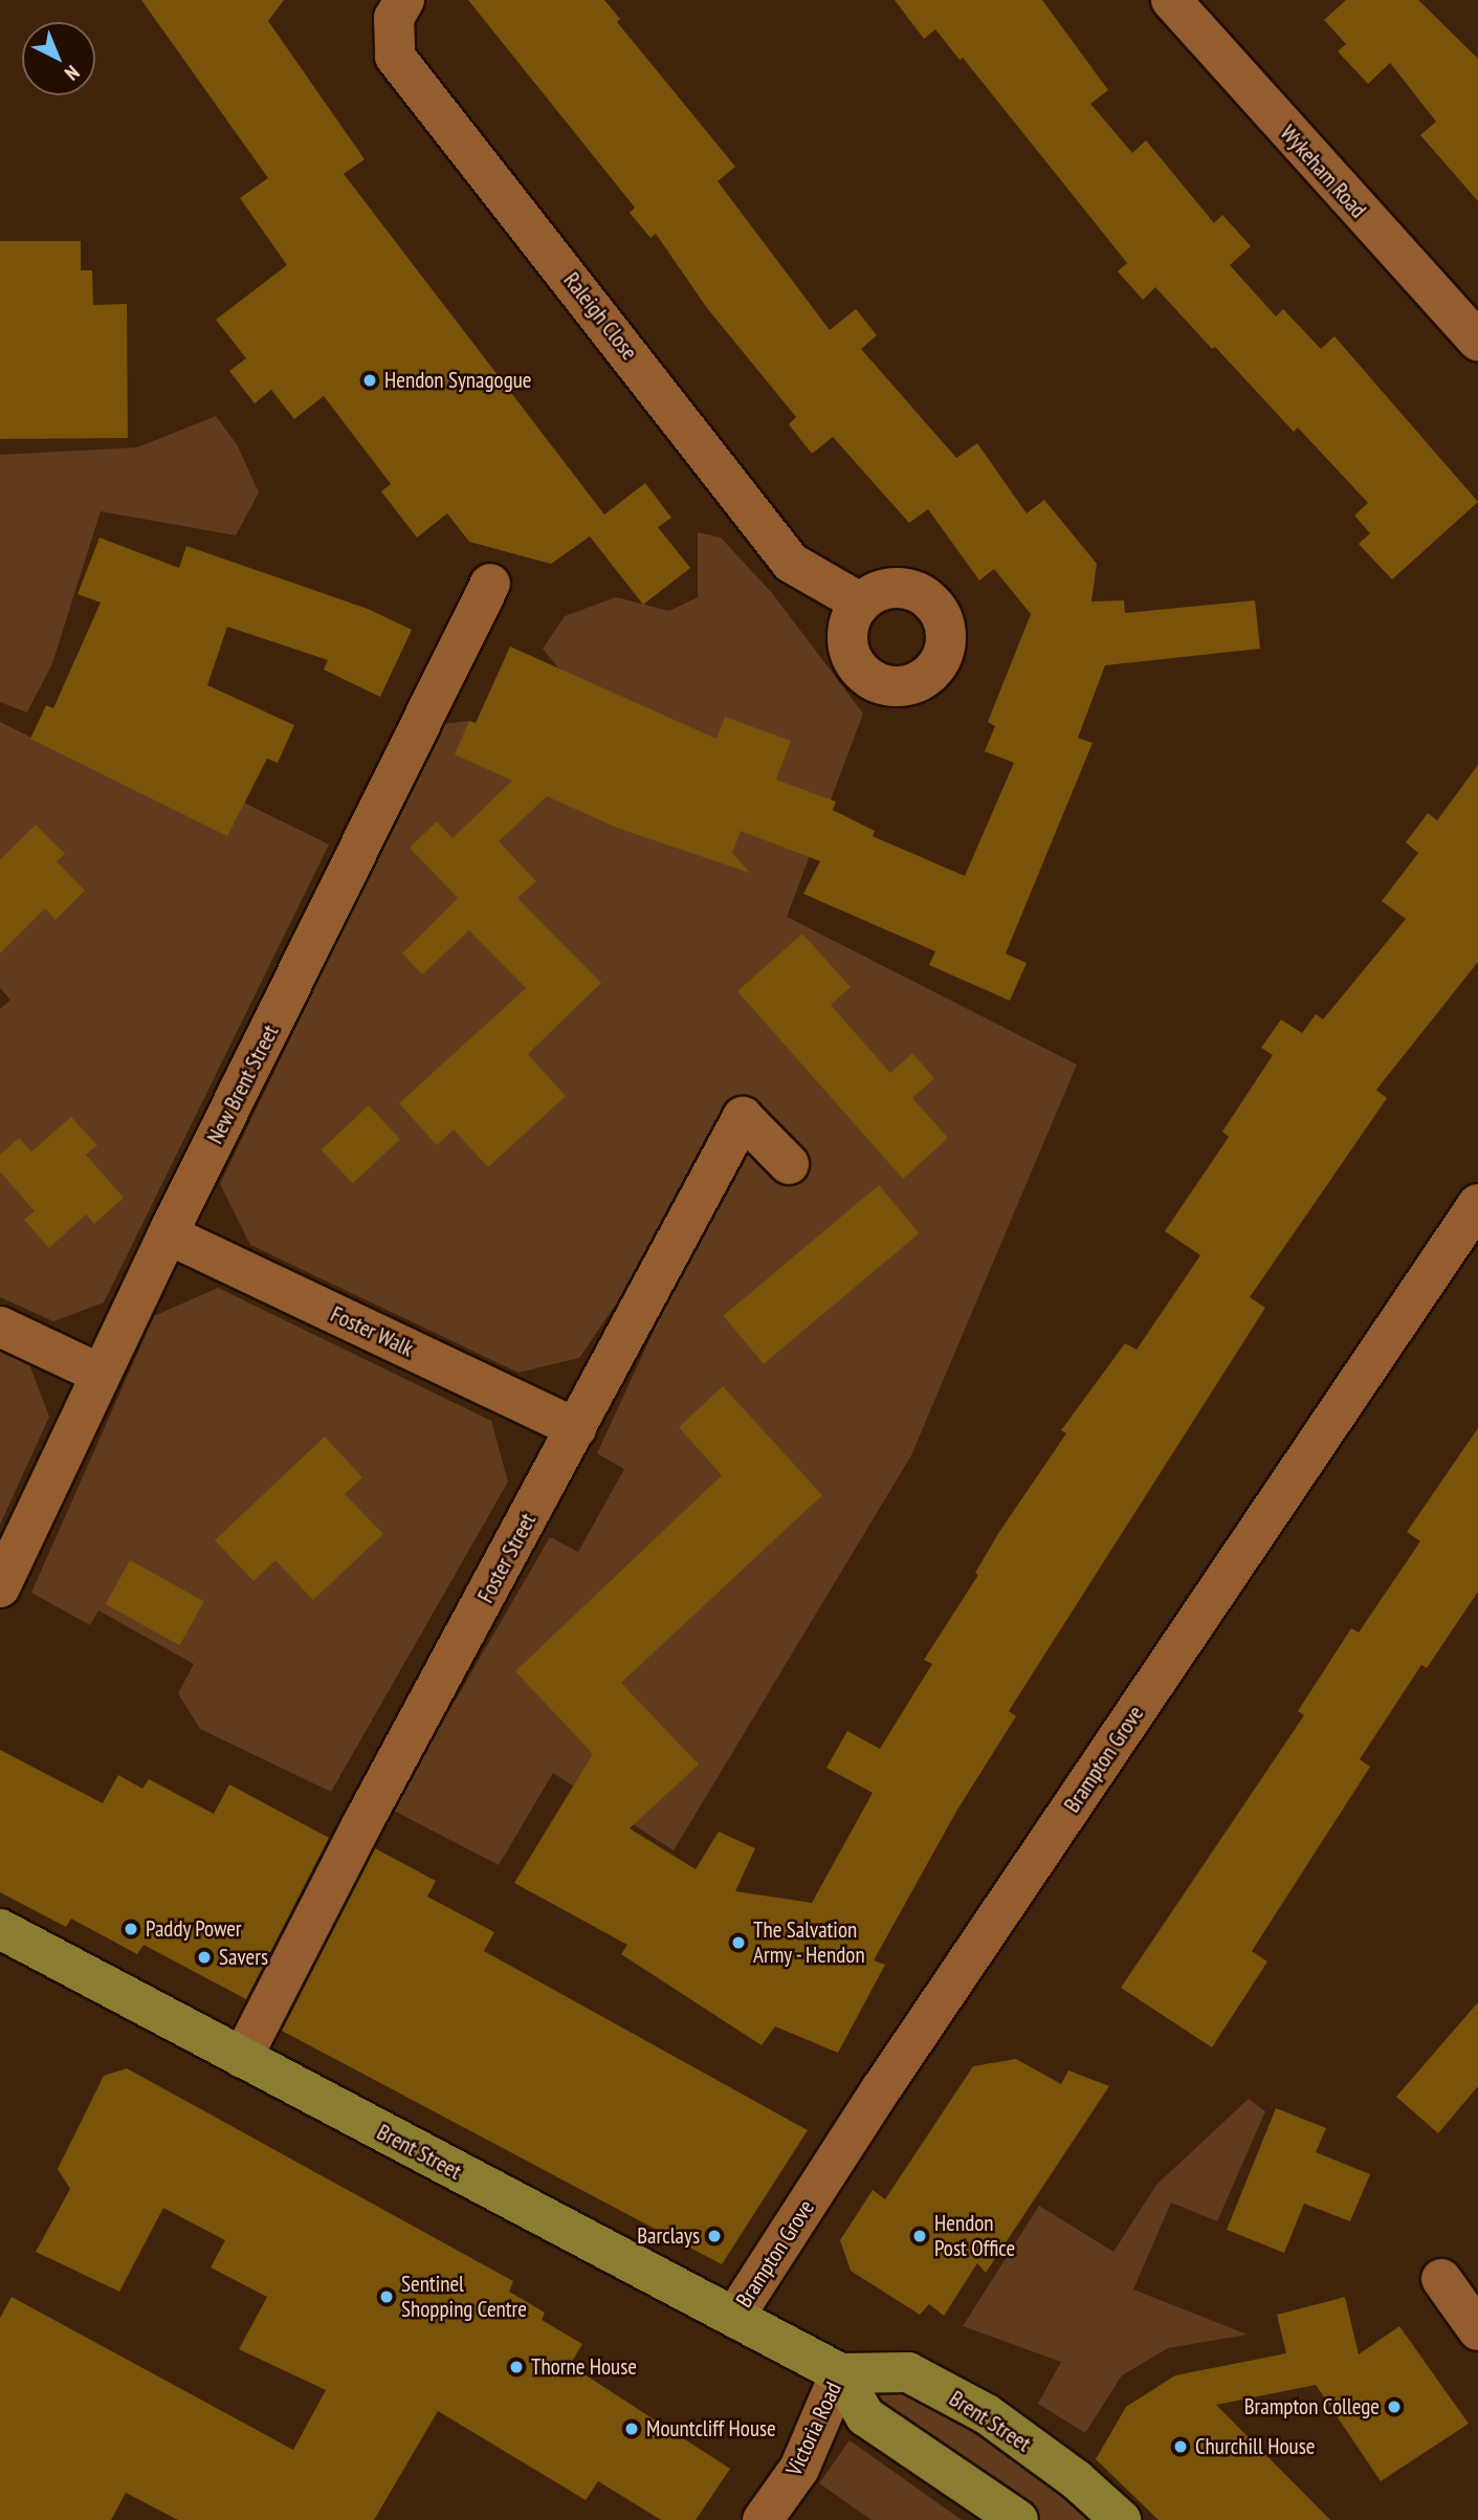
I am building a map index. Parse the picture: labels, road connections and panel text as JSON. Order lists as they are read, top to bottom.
{
  "streets": {
    "main road": ["Brent Street"],
    "street": [
      "Wykeham Road",
      "Raleigh Close",
      "New Brent Street",
      "Foster Walk",
      "Foster Street",
      "Brampton Grove",
      "Victoria Road"
    ]
  },
  "crossings": [
    ["New Brent Street", "Foster Walk"],
    ["Foster Walk", "Foster Street"],
    ["Foster Street", "Brent Street"],
    ["Brampton Grove", "Brent Street"],
    ["Brent Street", "Victoria Road"]
  ],
  "places": [
    "Hendon Synagogue",
    "Paddy Power",
    "The Salvation Army - Hendon",
    "Savers",
    "Barclays",
    "Hendon Post Office",
    "Sentinel Shopping Centre",
    "Thorne House",
    "Brampton College",
    "Mountcliff House",
    "Churchill House"
  ],
  "north": "bottom right"
}
